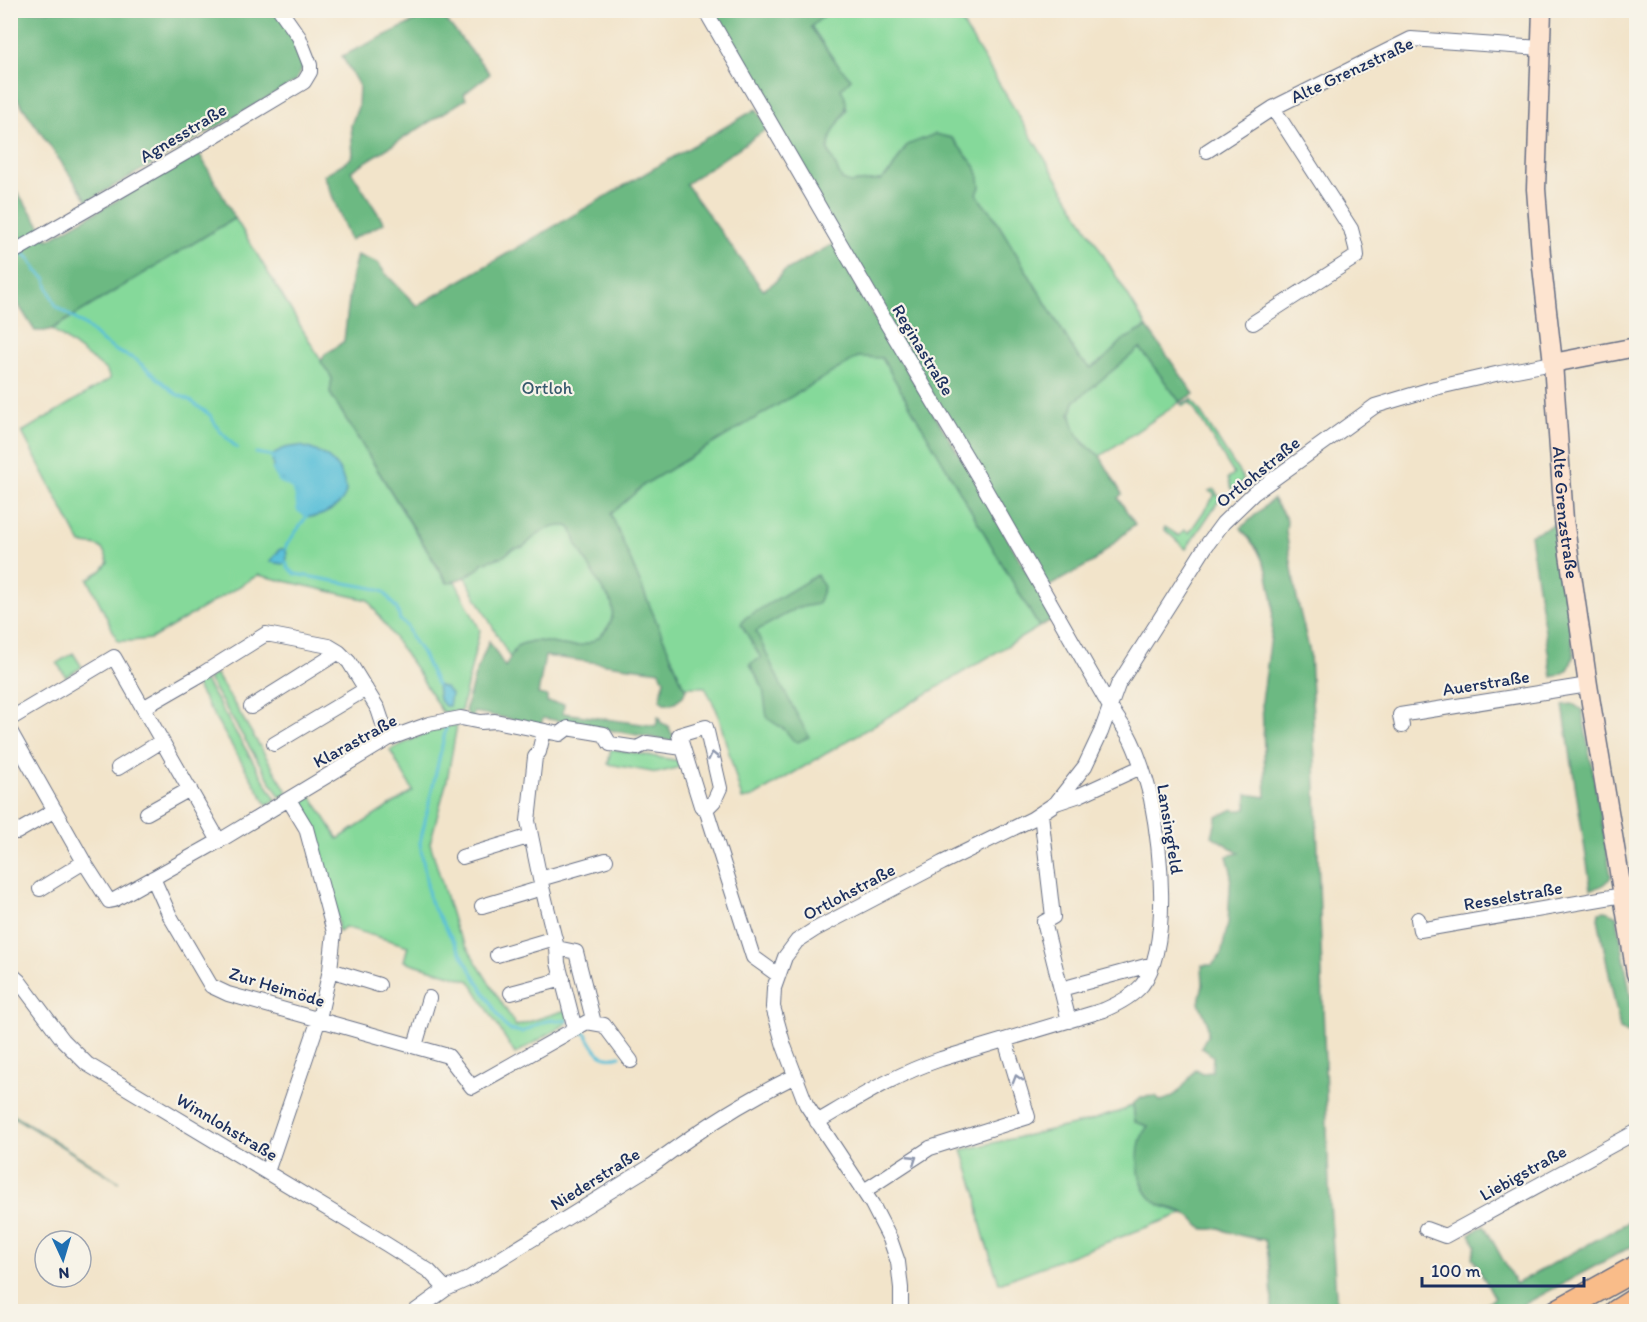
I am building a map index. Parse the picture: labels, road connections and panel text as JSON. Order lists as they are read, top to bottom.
{
  "streets": {
    "street": [
      "Alte Grenzstraße",
      "Agnesstraße",
      "Reginastraße",
      "Ortlohstraße",
      "Auerstraße",
      "Klarastraße",
      "Lansingfeld",
      "Resselstraße",
      "Zur Heimöde",
      "Winnlohstraße",
      "Liebigstraße",
      "Niederstraße"
    ]
  },
  "crossings": [
    ["Alte Grenzstraße", "Ortlohstraße"],
    ["Alte Grenzstraße", "Auerstraße"],
    ["Alte Grenzstraße", "Resselstraße"],
    ["Reginastraße", "Ortlohstraße"],
    ["Reginastraße", "Lansingfeld"],
    ["Ortlohstraße", "Lansingfeld"],
    ["Ortlohstraße", "Niederstraße"],
    ["Klarastraße", "Zur Heimöde"],
    ["Winnlohstraße", "Niederstraße"]
  ],
  "parks": ["Ortloh"],
  "scale_bar": "100 m",
  "north": "bottom"
}
